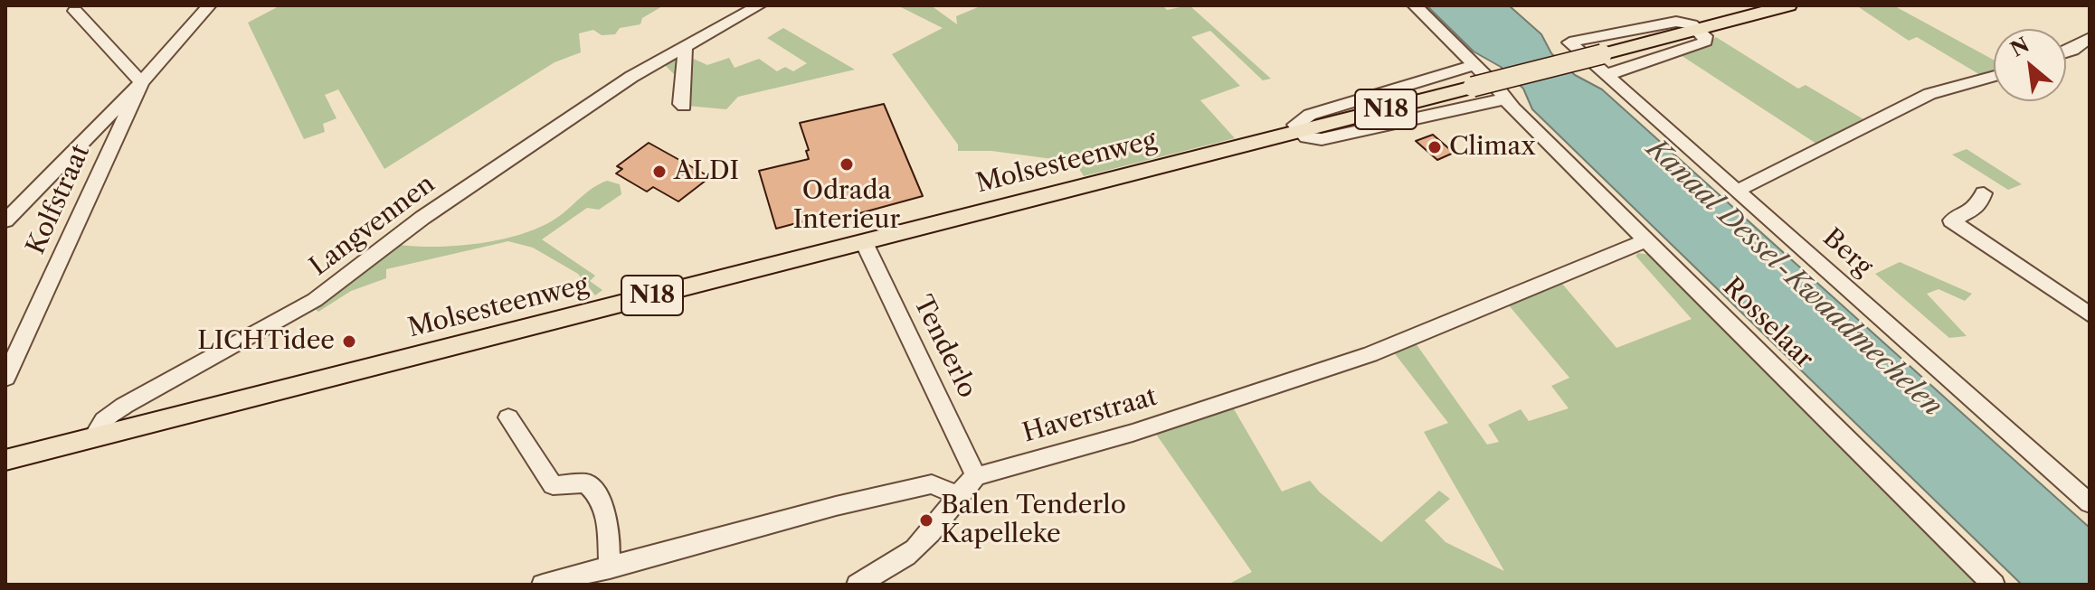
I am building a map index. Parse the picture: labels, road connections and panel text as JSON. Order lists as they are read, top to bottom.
{
  "streets": {
    "main road": ["N18", "Molsesteenweg"],
    "street": [
      "Kolfstraat",
      "Langvennen",
      "Berg",
      "Rosselaar",
      "Tenderlo",
      "Haverstraat"
    ]
  },
  "crossings": [
    ["N18", "Molsesteenweg"],
    ["N18", "Berg"],
    ["Molsesteenweg", "Langvennen"],
    ["Molsesteenweg", "Berg"],
    ["Molsesteenweg", "Rosselaar"],
    ["Molsesteenweg", "Tenderlo"],
    ["Rosselaar", "Haverstraat"],
    ["Tenderlo", "Haverstraat"]
  ],
  "water": ["Kanaal Dessel-Kwaadmechelen"],
  "places": [
    "Climax",
    "Odrada Interieur",
    "ALDI",
    "LICHTidee",
    "Balen Tenderlo Kapelleke"
  ],
  "north": "top left"
}
